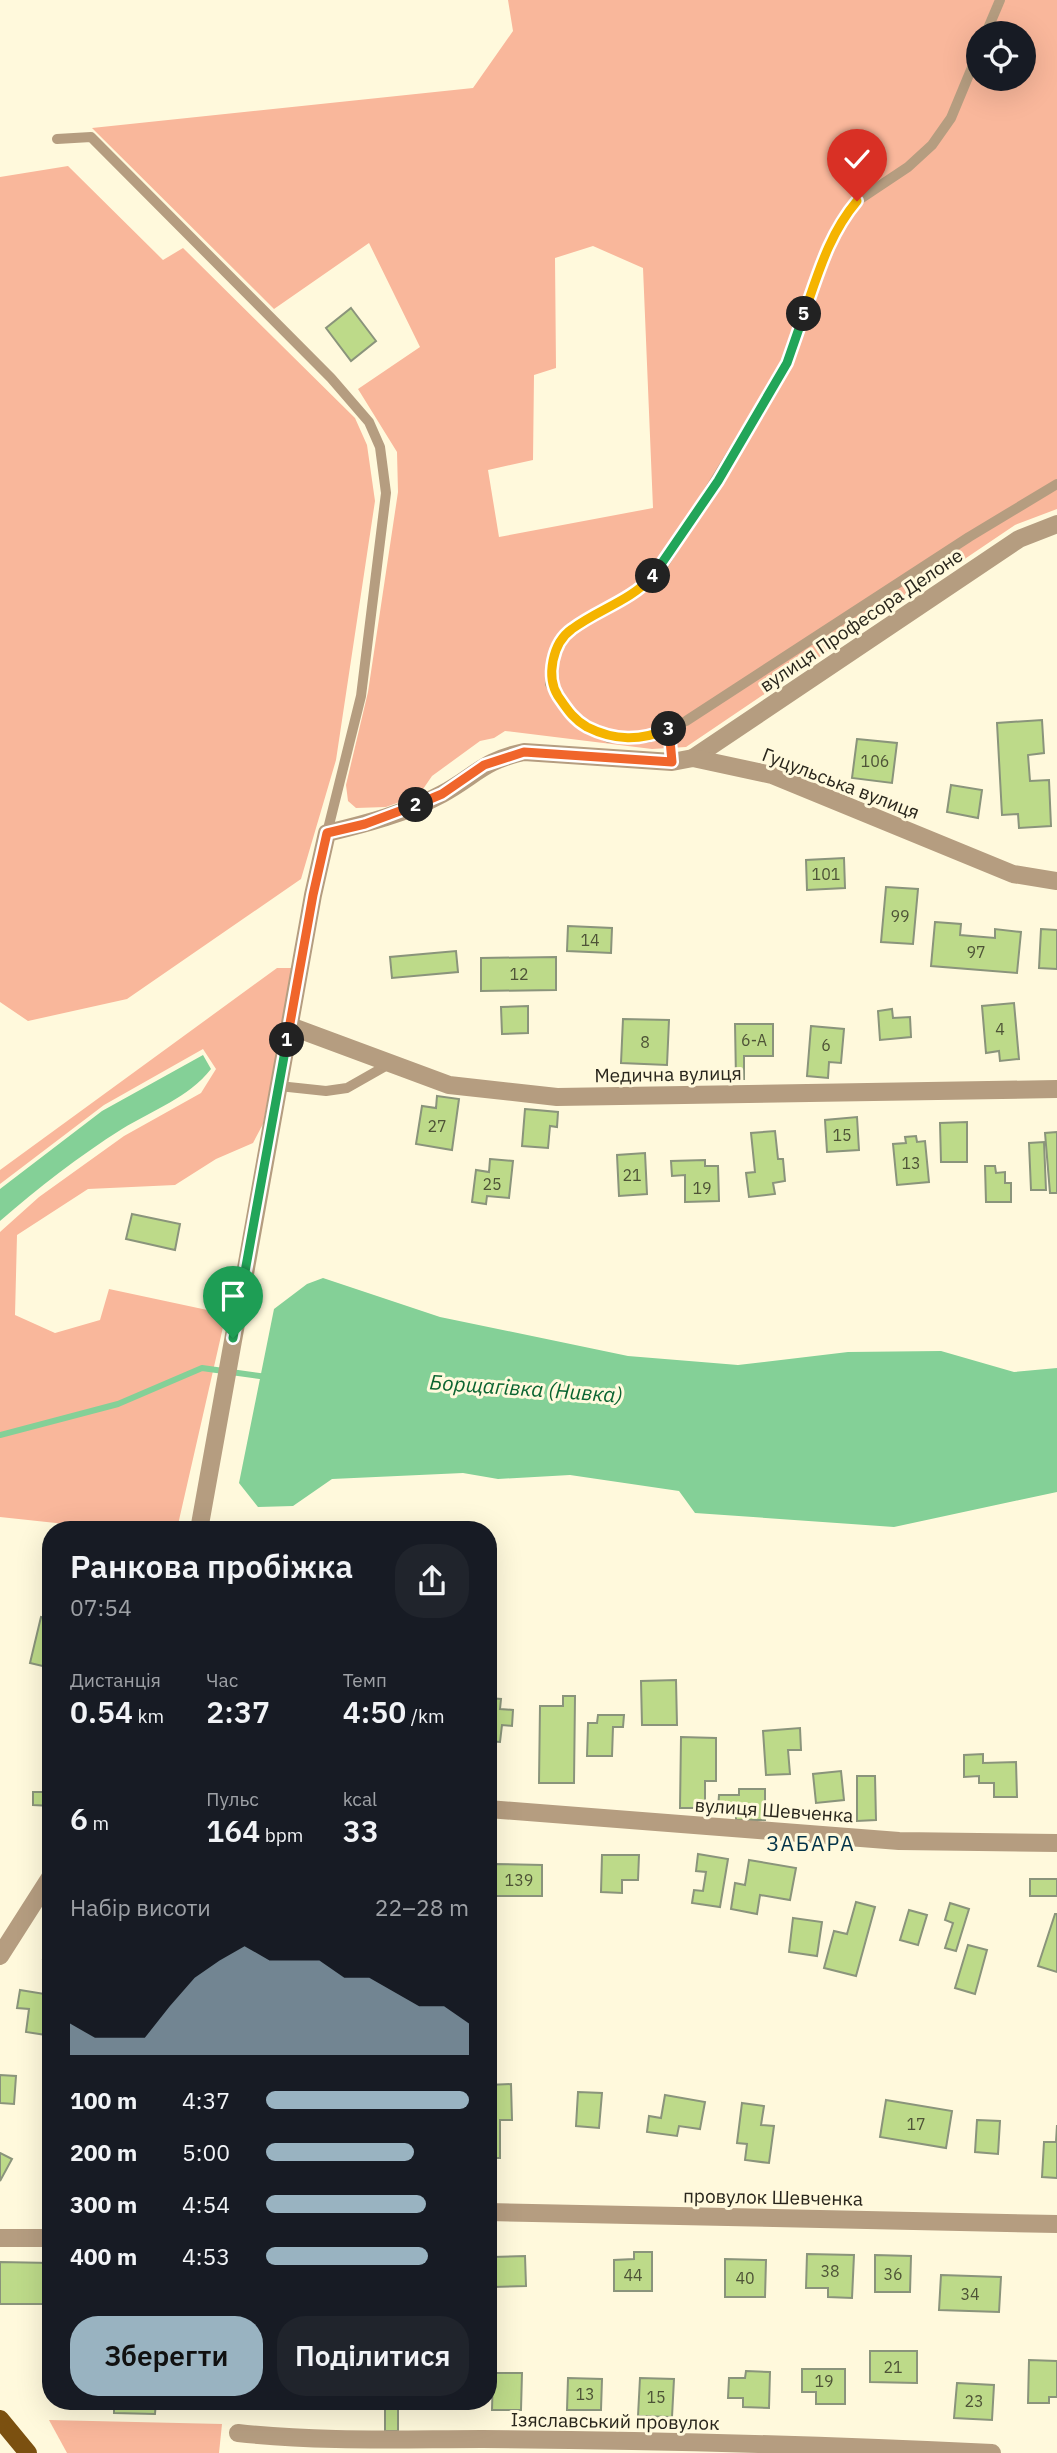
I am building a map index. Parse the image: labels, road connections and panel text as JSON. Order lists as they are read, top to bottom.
{
  "streets": {
    "street": [
      "вулиця Професора Делоне",
      "Гуцульська вулиця",
      "Медична вулиця",
      "вулиця Шевченка",
      "провулок Шевченка",
      "Ізяславський провулок"
    ]
  },
  "crossings": [
    ["вулиця Професора Делоне", "Гуцульська вулиця"]
  ],
  "districts": ["ЗАБАРА"],
  "water": ["Борщагівка (Нивка)"],
  "house_numbers": [
    "106",
    "101",
    "99",
    "14",
    "97",
    "12",
    "4",
    "6-А",
    "8",
    "6",
    "27",
    "15",
    "13",
    "21",
    "25",
    "19",
    "139",
    "17",
    "38",
    "36",
    "44",
    "40",
    "34",
    "21",
    "19",
    "13",
    "15",
    "23"
  ],
  "page": {
    "pins": [
      "5",
      "4",
      "3",
      "2",
      "1"
    ],
    "heading": ["Ранкова пробіжка", "07:54"],
    "stats": [
      ["Дистанція", "0.54 km"],
      ["Час", "2:37"],
      ["Темп", "4:50 /km"],
      ["6 m"],
      ["Пульс", "164 bpm"],
      ["kcal", "33"]
    ],
    "chart": ["Набір висоти", "22–28 m"],
    "list": [
      {
        "name": "100 m",
        "note": "4:37"
      },
      {
        "name": "200 m",
        "note": "5:00"
      },
      {
        "name": "300 m",
        "note": "4:54"
      },
      {
        "name": "400 m",
        "note": "4:53"
      }
    ],
    "buttons": ["Зберегти", "Поділитися"]
  }
}
